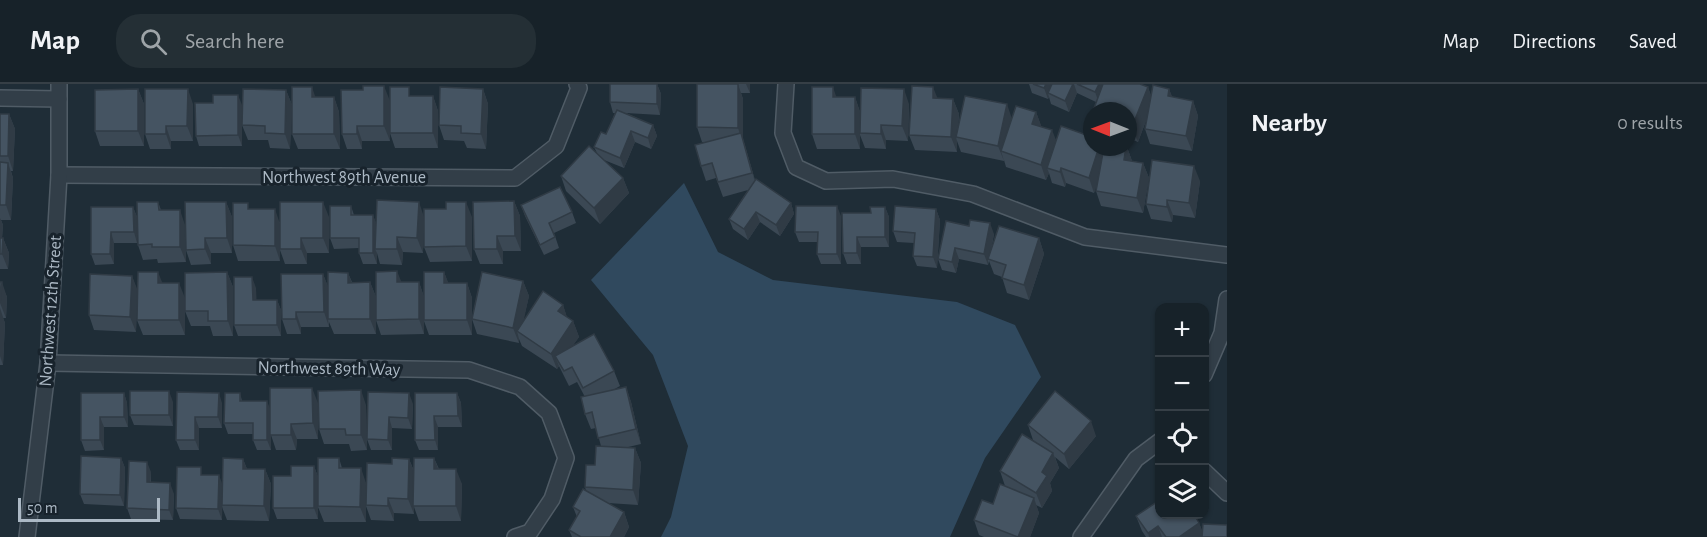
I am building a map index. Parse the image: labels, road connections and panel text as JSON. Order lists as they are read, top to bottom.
{
  "streets": {
    "street": ["Northwest 89th Avenue", "Northwest 12th Street", "Northwest 89th Way"]
  },
  "crossings": [
    ["Northwest 89th Avenue", "Northwest 12th Street"],
    ["Northwest 12th Street", "Northwest 89th Way"]
  ],
  "scale_bar": "50 m",
  "north": "left",
  "page": {
    "header": "Map",
    "search": "Search here",
    "nav": ["Map", "Directions", "Saved"],
    "heading": ["Nearby", "0 results"],
    "map_buttons": ["+", "−"],
    "scale": "50 m"
  }
}
